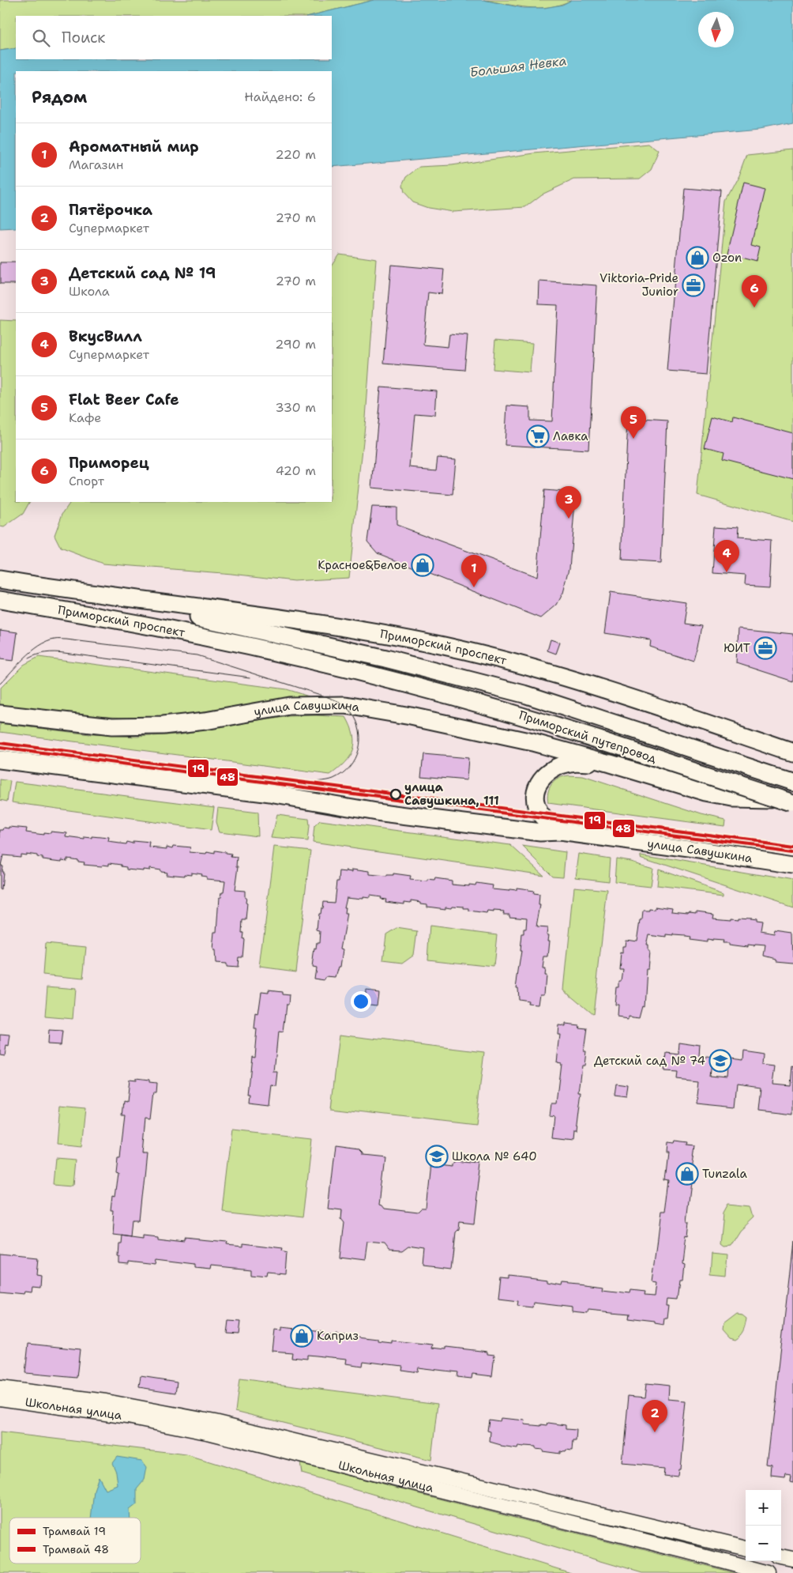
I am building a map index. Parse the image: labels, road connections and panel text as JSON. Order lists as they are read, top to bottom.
{
  "streets": {
    "main road": ["Приморский проспект", "улица Савушкина", "Приморский путепровод"],
    "street": ["Школьная улица"]
  },
  "crossings": [
    ["Приморский проспект", "Приморский путепровод"]
  ],
  "water": ["Большая Невка"],
  "places": {
    "shop": [
      "Ozon",
      "Красное&Белое",
      "Tunzala",
      "Каприз"
    ],
    "office": ["Viktoria-Pride Junior", "ЮИТ"],
    "supermarket": ["Лавка"],
    "other": ["улица Савушкина, 111"],
    "school or university": ["Детский сад № 74", "Школа № 640"]
  },
  "lines": ["tram line 19", "tram line 48"],
  "legend": ["Трамвай 19", "Трамвай 48"],
  "north": "bottom",
  "page": {
    "search": "Поиск",
    "heading": ["Рядом", "Найдено: 6"],
    "list": [
      {
        "mark": "1",
        "name": "Ароматный мир",
        "note": "Магазин",
        "value": "220 m"
      },
      {
        "mark": "2",
        "name": "Пятёрочка",
        "note": "Супермаркет",
        "value": "270 m"
      },
      {
        "mark": "3",
        "name": "Детский сад № 19",
        "note": "Школа",
        "value": "270 m"
      },
      {
        "mark": "4",
        "name": "ВкусВилл",
        "note": "Супермаркет",
        "value": "290 m"
      },
      {
        "mark": "5",
        "name": "Flat Beer Cafe",
        "note": "Кафе",
        "value": "330 m"
      },
      {
        "mark": "6",
        "name": "Приморец",
        "note": "Спорт",
        "value": "420 m"
      }
    ],
    "pins": [
      "6",
      "5",
      "3",
      "4",
      "1",
      "2"
    ],
    "map_buttons": ["+", "−"]
  }
}
